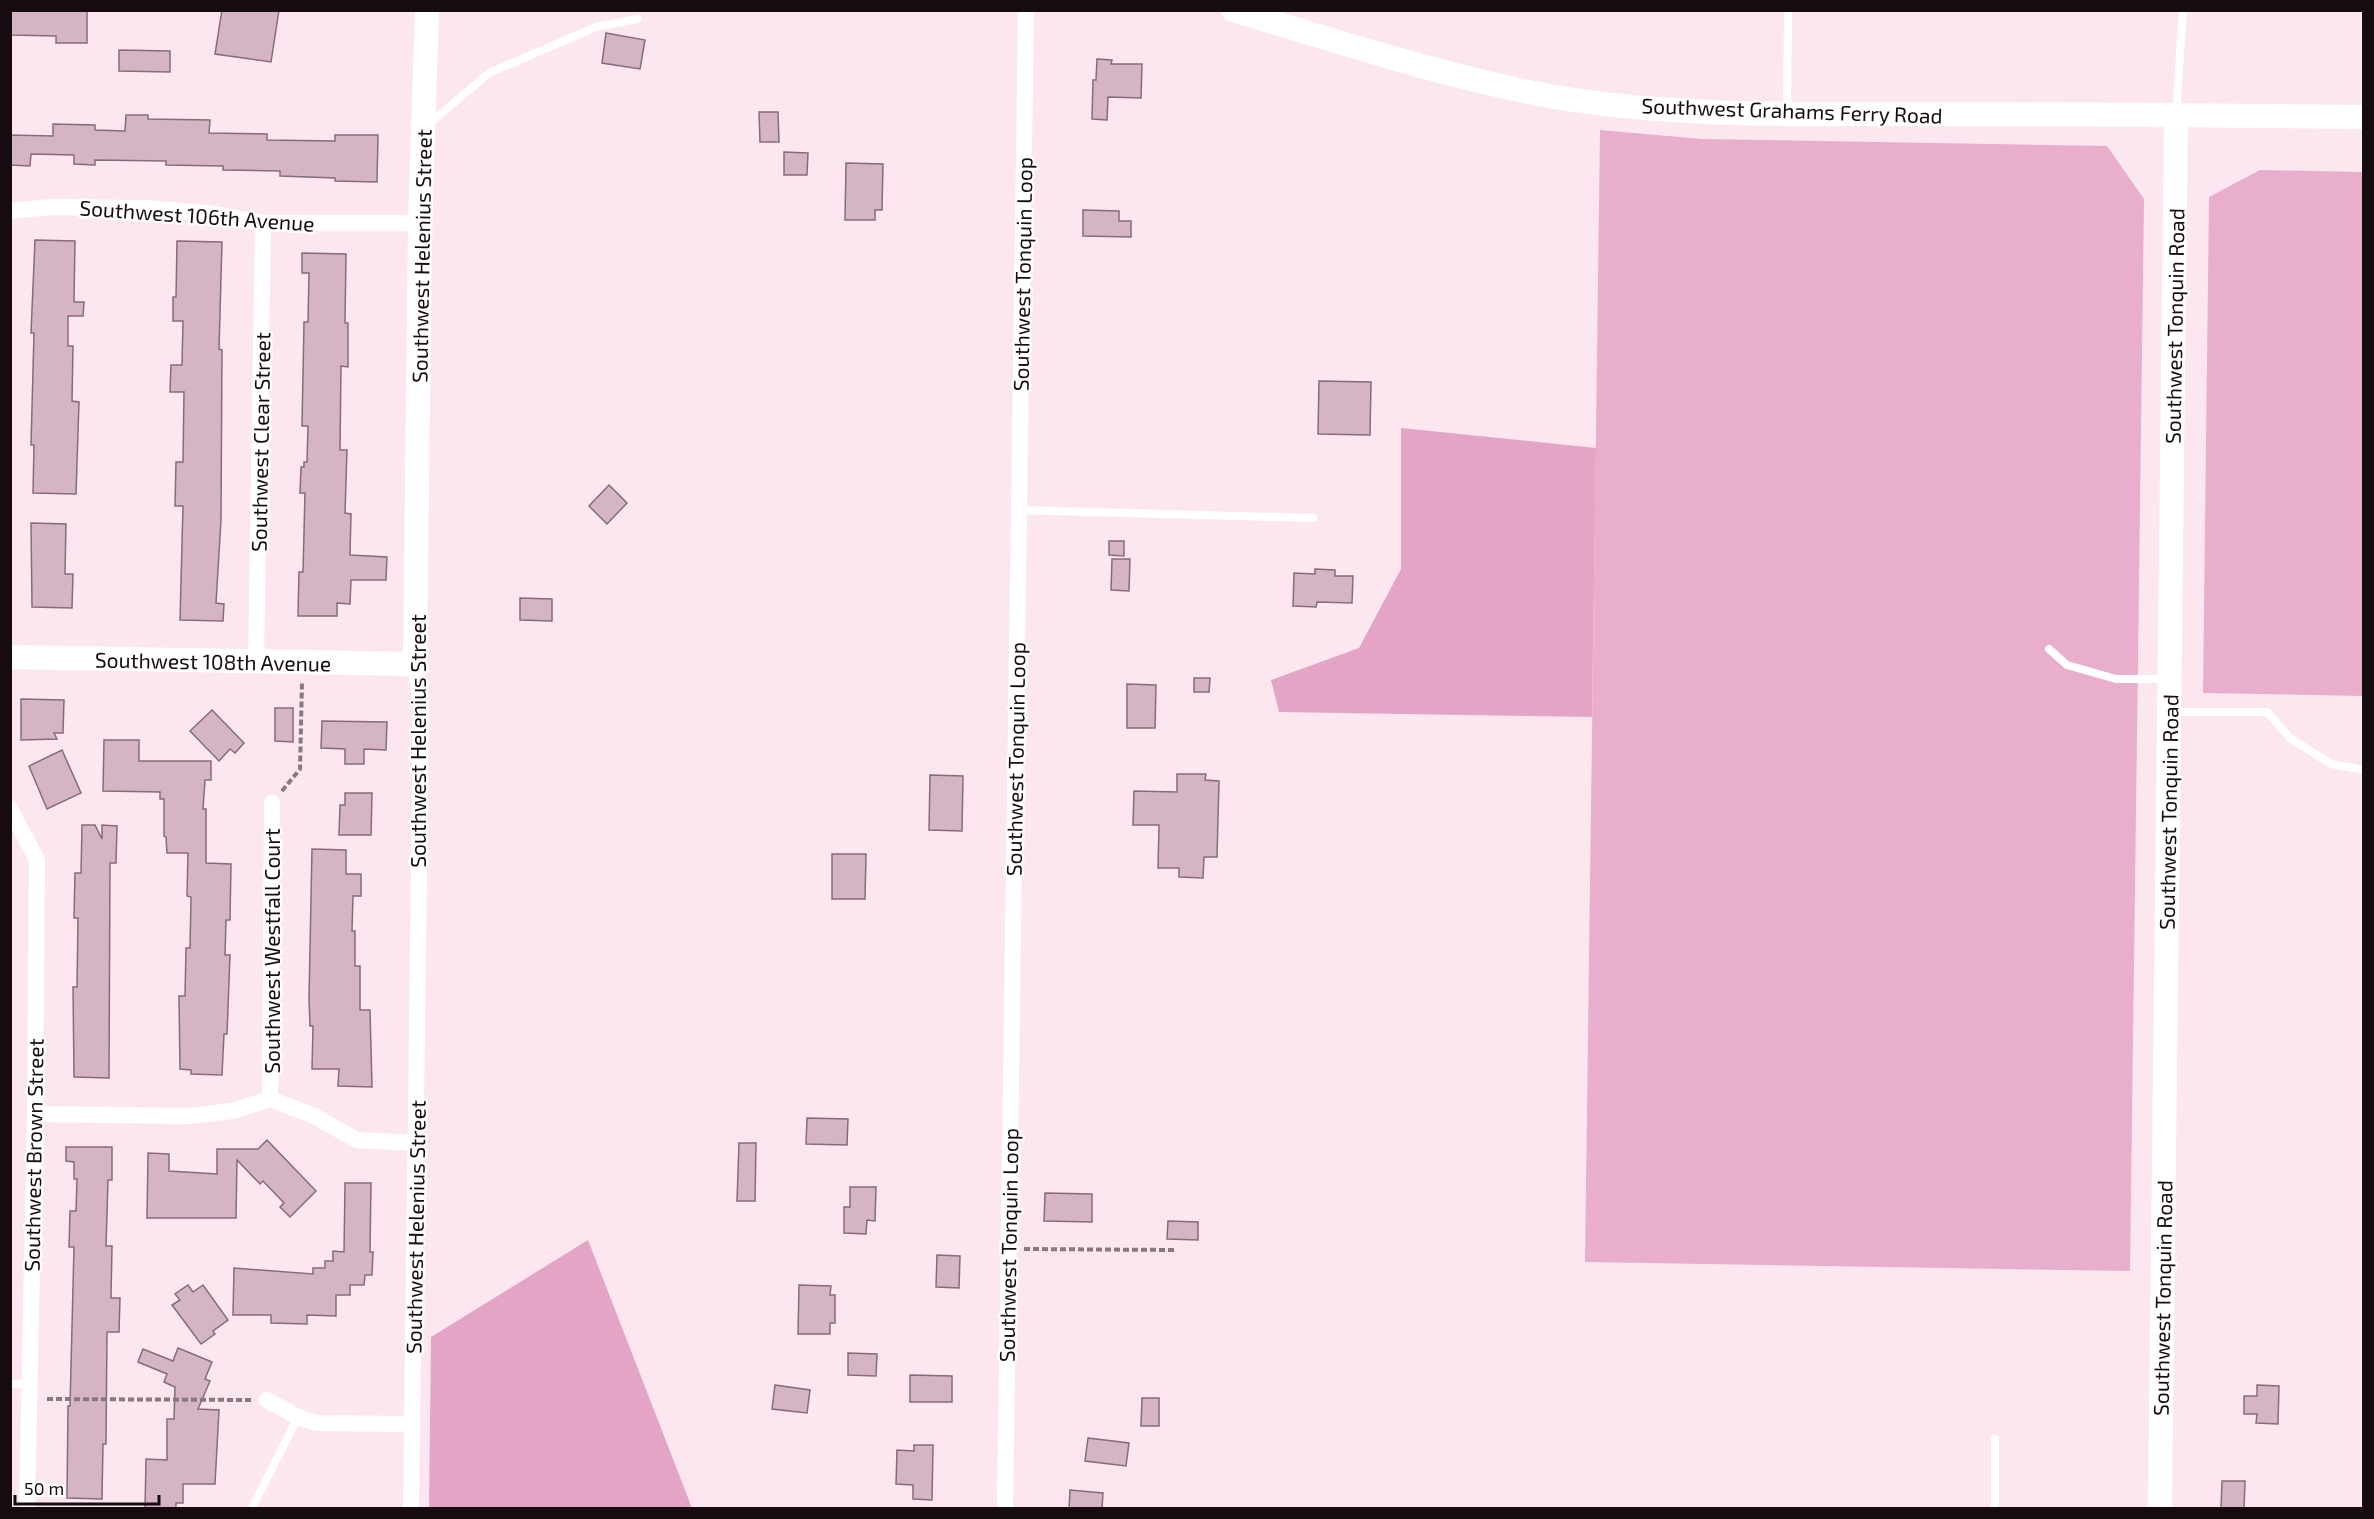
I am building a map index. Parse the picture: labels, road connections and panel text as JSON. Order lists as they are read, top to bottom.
{
  "streets": {
    "street": [
      "Southwest Grahams Ferry Road",
      "Southwest 106th Avenue",
      "Southwest Helenius Street",
      "Southwest Tonquin Loop",
      "Southwest Tonquin Road",
      "Southwest Clear Street",
      "Southwest 108th Avenue",
      "Southwest Westfall Court",
      "Southwest Brown Street"
    ]
  },
  "crossings": [
    ["Southwest Grahams Ferry Road", "Southwest Tonquin Road"],
    ["Southwest 106th Avenue", "Southwest Helenius Street"],
    ["Southwest 106th Avenue", "Southwest Clear Street"],
    ["Southwest Helenius Street", "Southwest 108th Avenue"],
    ["Southwest Clear Street", "Southwest 108th Avenue"]
  ],
  "scale_bar": "50 m"
}
